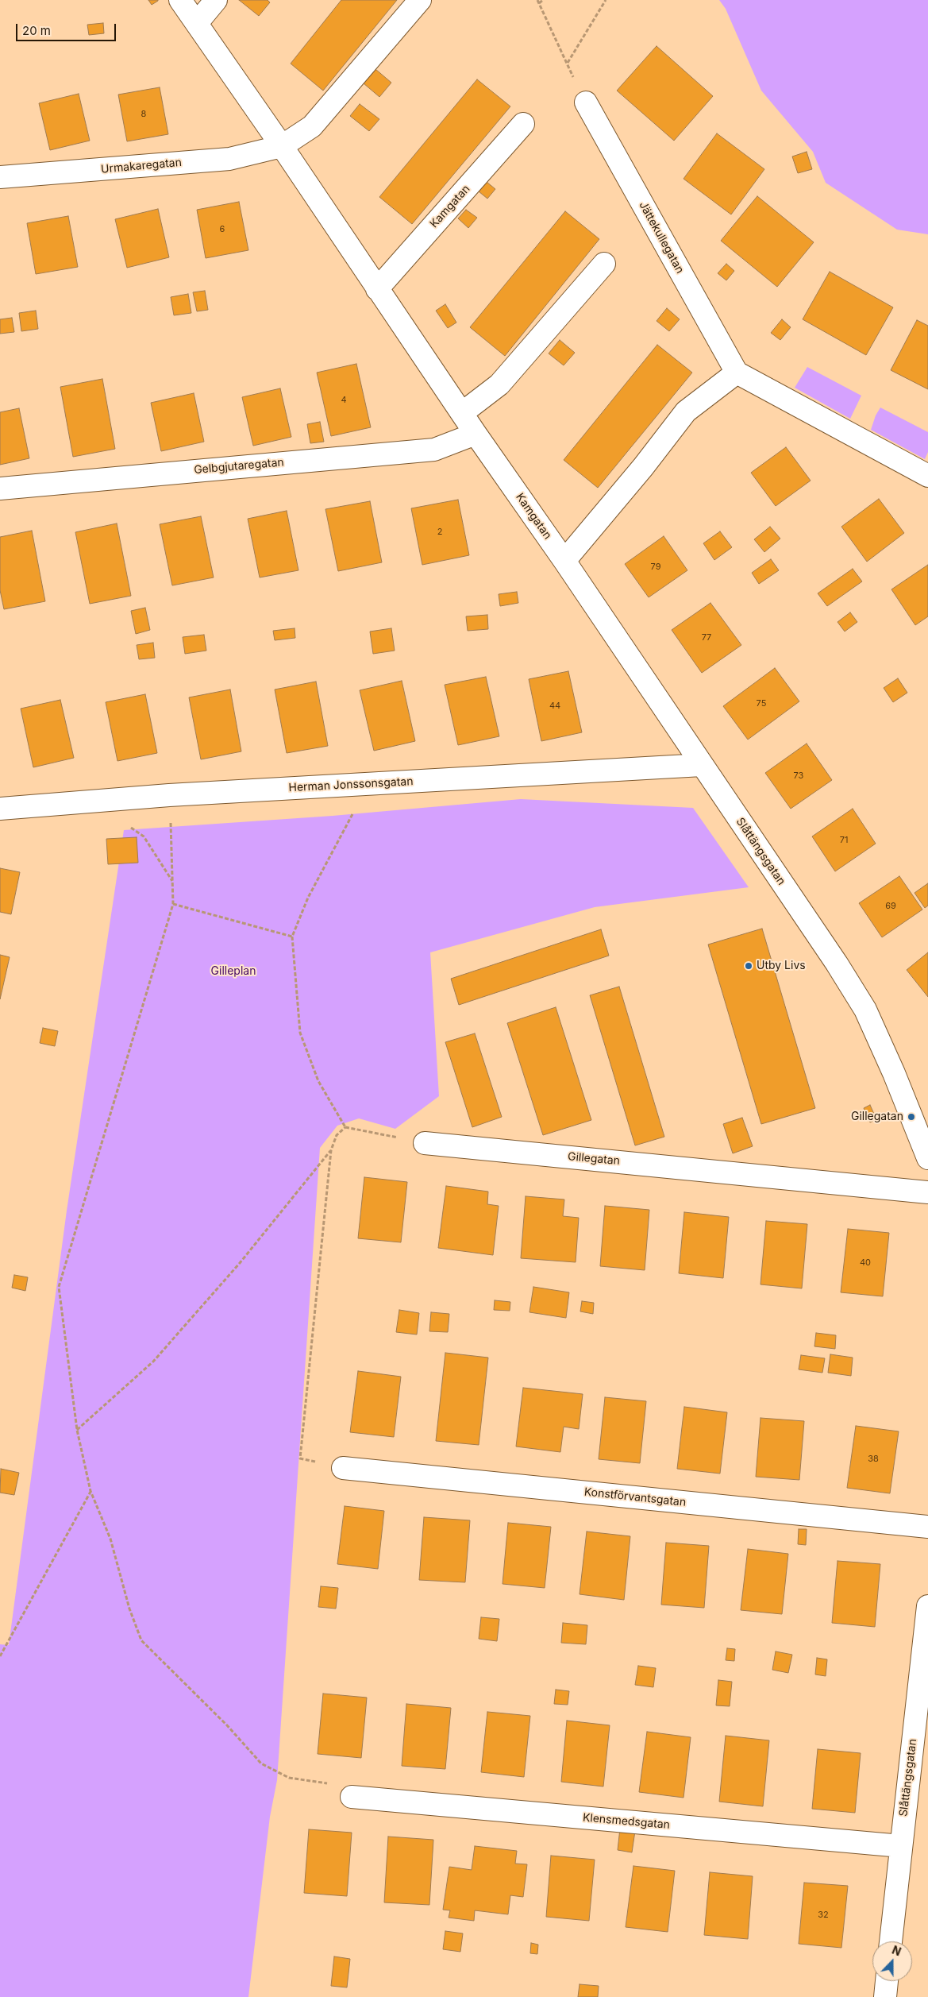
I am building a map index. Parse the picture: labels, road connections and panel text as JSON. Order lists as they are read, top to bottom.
{
  "streets": {
    "street": [
      "Urmakaregatan",
      "Kamgatan",
      "Jättekullegatan",
      "Gelbgjutaregatan",
      "Herman Jonssonsgatan",
      "Slåttängsgatan",
      "Gillegatan",
      "Konstförvantsgatan",
      "Klensmedsgatan"
    ]
  },
  "crossings": [
    ["Urmakaregatan", "Kamgatan"],
    ["Kamgatan", "Gelbgjutaregatan"],
    ["Kamgatan", "Slåttängsgatan"],
    ["Herman Jonssonsgatan", "Slåttängsgatan"],
    ["Slåttängsgatan", "Klensmedsgatan"]
  ],
  "parks": ["Gilleplan"],
  "places": ["Utby Livs", "Gillegatan"],
  "house_numbers": [
    "8",
    "6",
    "4",
    "2",
    "79",
    "77",
    "75",
    "44",
    "73",
    "71",
    "69",
    "40",
    "38",
    "32"
  ],
  "scale_bar": "20 m",
  "north": "top"
}
